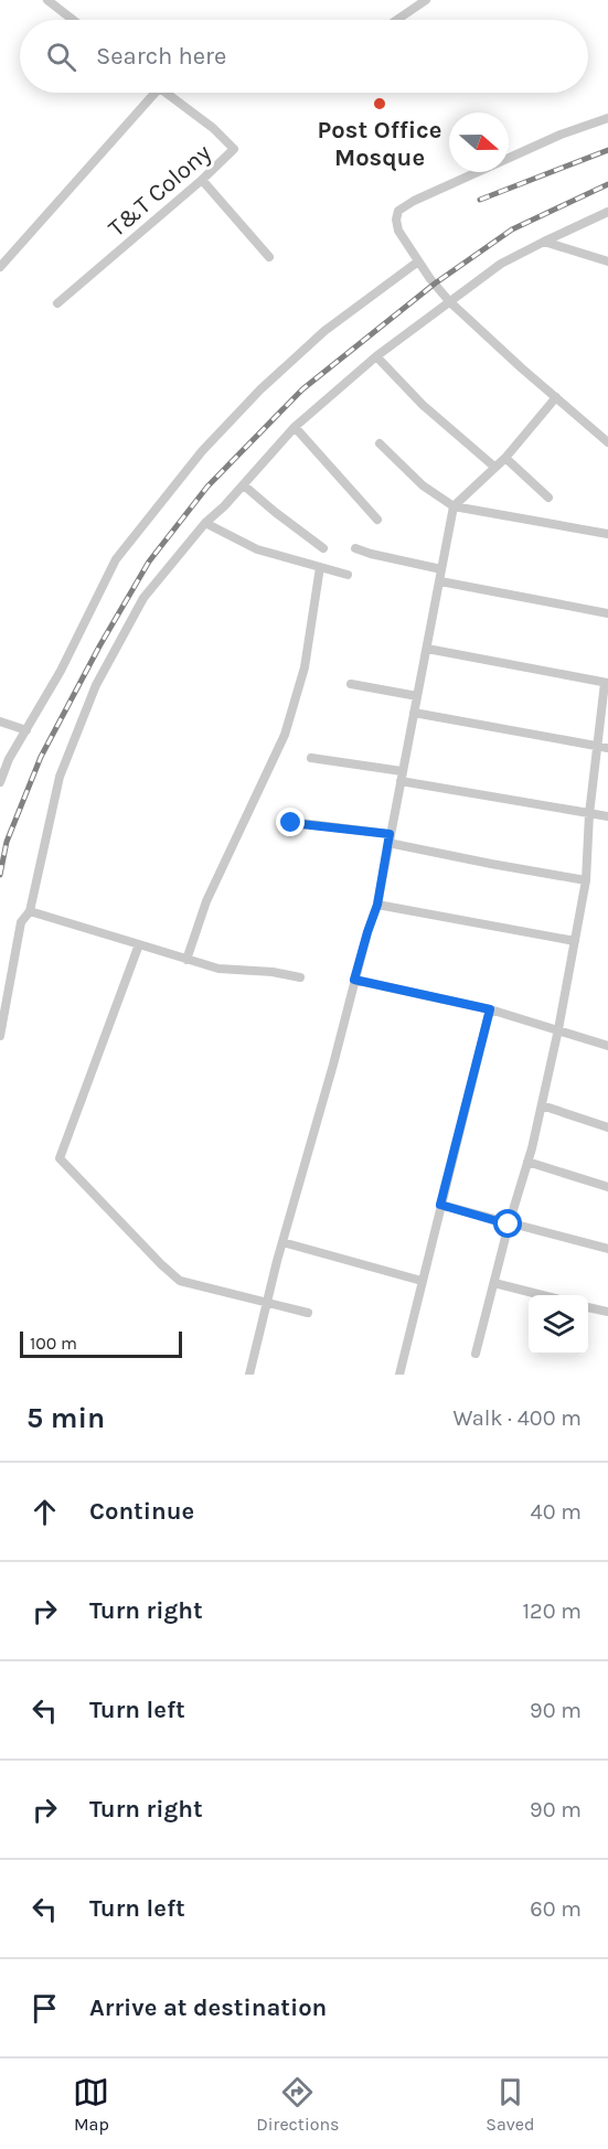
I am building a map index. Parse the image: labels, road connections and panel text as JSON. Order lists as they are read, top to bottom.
{
  "streets": {
    "street": ["T&T Colony"]
  },
  "places": ["Post Office Mosque"],
  "scale_bar": "100 m",
  "north": "right",
  "page": {
    "search": "Search here",
    "scale": "100 m",
    "heading": ["5 min", "Walk · 400 m"],
    "list": [
      ["Continue", "40 m"],
      ["Turn right", "120 m"],
      ["Turn left", "90 m"],
      ["Turn right", "90 m"],
      ["Turn left", "60 m"],
      "Arrive at destination"
    ],
    "nav": ["Map", "Directions", "Saved"]
  }
}
